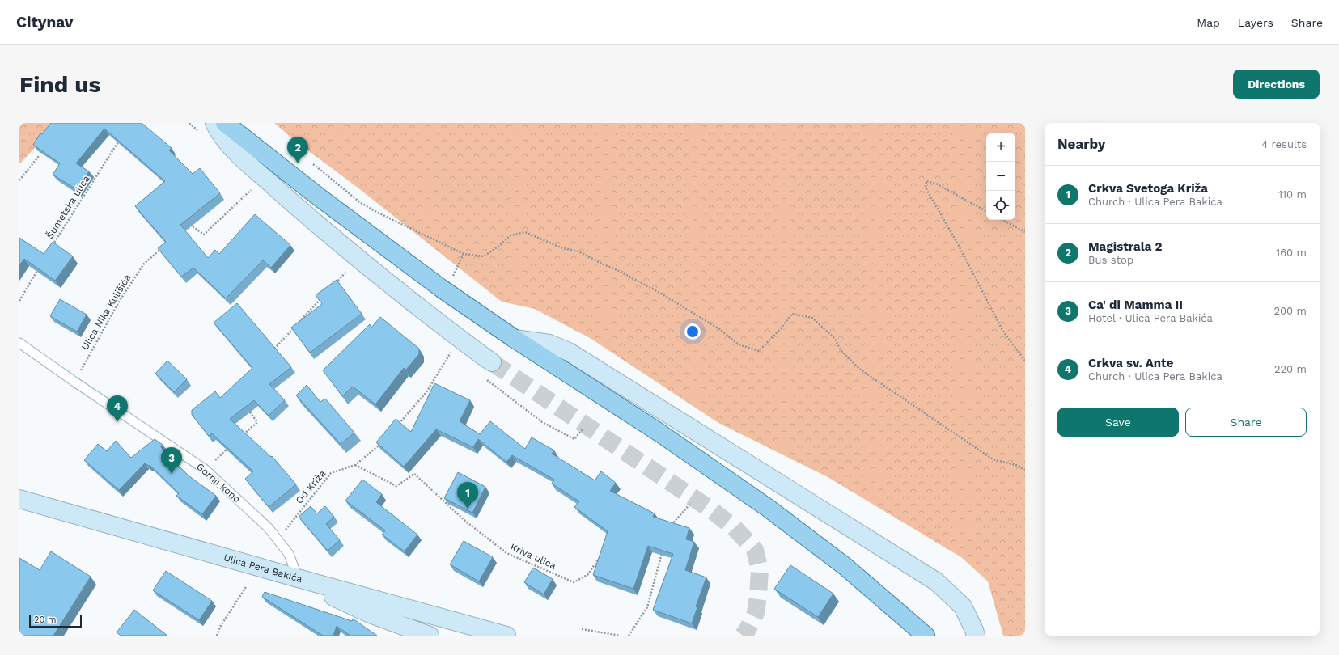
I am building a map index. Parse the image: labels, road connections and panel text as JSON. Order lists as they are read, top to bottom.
{
  "streets": {
    "main road": ["Ulica Pera Bakića"],
    "lane": ["Gornji kono"],
    "path": [
      "Šumetska ulica",
      "Ulica Nika Kulišića",
      "Od Križa",
      "Kriva ulica"
    ]
  },
  "crossings": [
    ["Ulica Nika Kulišića", "Gornji kono"],
    ["Gornji kono", "Od Križa"],
    ["Gornji kono", "Ulica Pera Bakića"],
    ["Od Križa", "Kriva ulica"]
  ],
  "scale_bar": "20 m",
  "page": {
    "header": "Citynav",
    "nav": ["Map", "Layers", "Share"],
    "buttons": [
      "Directions",
      ["Save", "Share"]
    ],
    "title": "Find us",
    "heading": ["Nearby", "4 results"],
    "map_buttons": ["+", "−"],
    "pins": [
      "2",
      "4",
      "3",
      "1"
    ],
    "list": [
      {
        "mark": "1",
        "name": "Crkva Svetoga Križa",
        "note": "Church · Ulica Pera Bakića",
        "value": "110 m"
      },
      {
        "mark": "2",
        "name": "Magistrala 2",
        "note": "Bus stop",
        "value": "160 m"
      },
      {
        "mark": "3",
        "name": "Ca' di Mamma II",
        "note": "Hotel · Ulica Pera Bakića",
        "value": "200 m"
      },
      {
        "mark": "4",
        "name": "Crkva sv. Ante",
        "note": "Church · Ulica Pera Bakića",
        "value": "220 m"
      }
    ],
    "scale": "20 m"
  }
}
